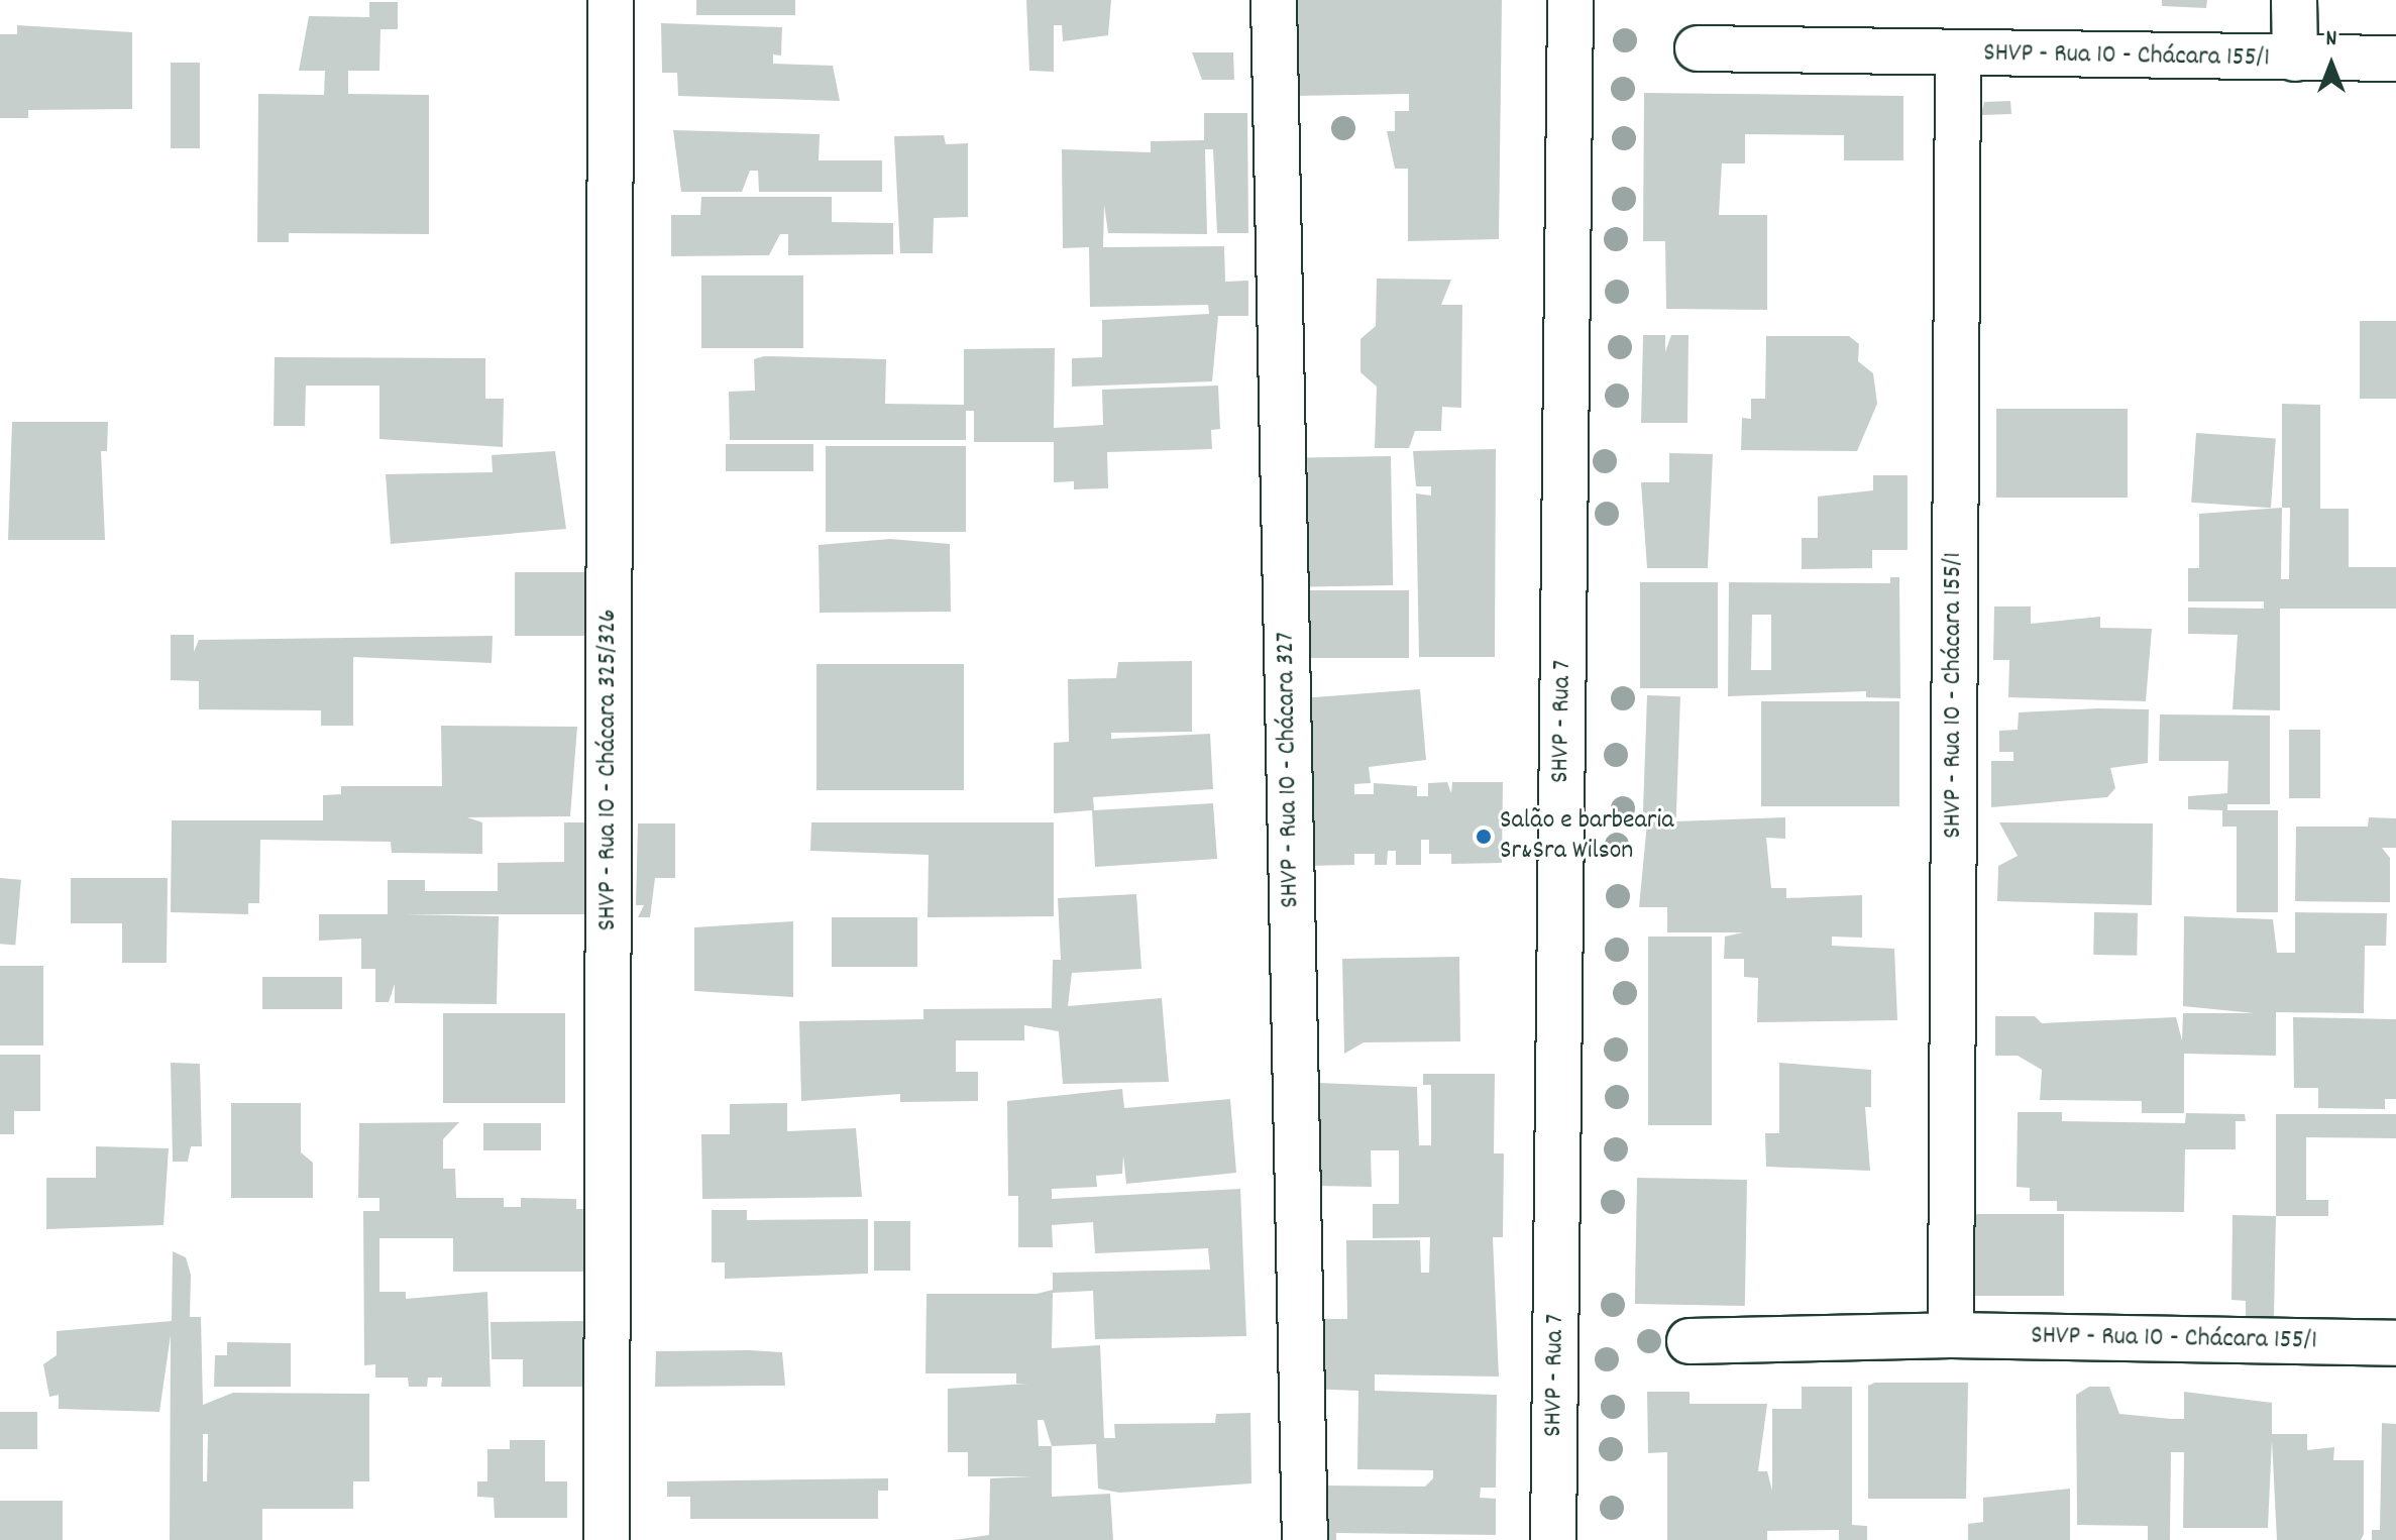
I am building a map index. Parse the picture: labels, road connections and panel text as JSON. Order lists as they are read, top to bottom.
{
  "streets": {
    "street": [
      "SHVP - Rua 10 - Chácara 155/1",
      "SHVP - Rua 7",
      "SHVP - Rua 10 - Chácara 325/326",
      "SHVP - Rua 10 - Chácara 327"
    ]
  },
  "places": ["Salão e barbearia Sr&Sra Wilson"],
  "north": "top"
}
